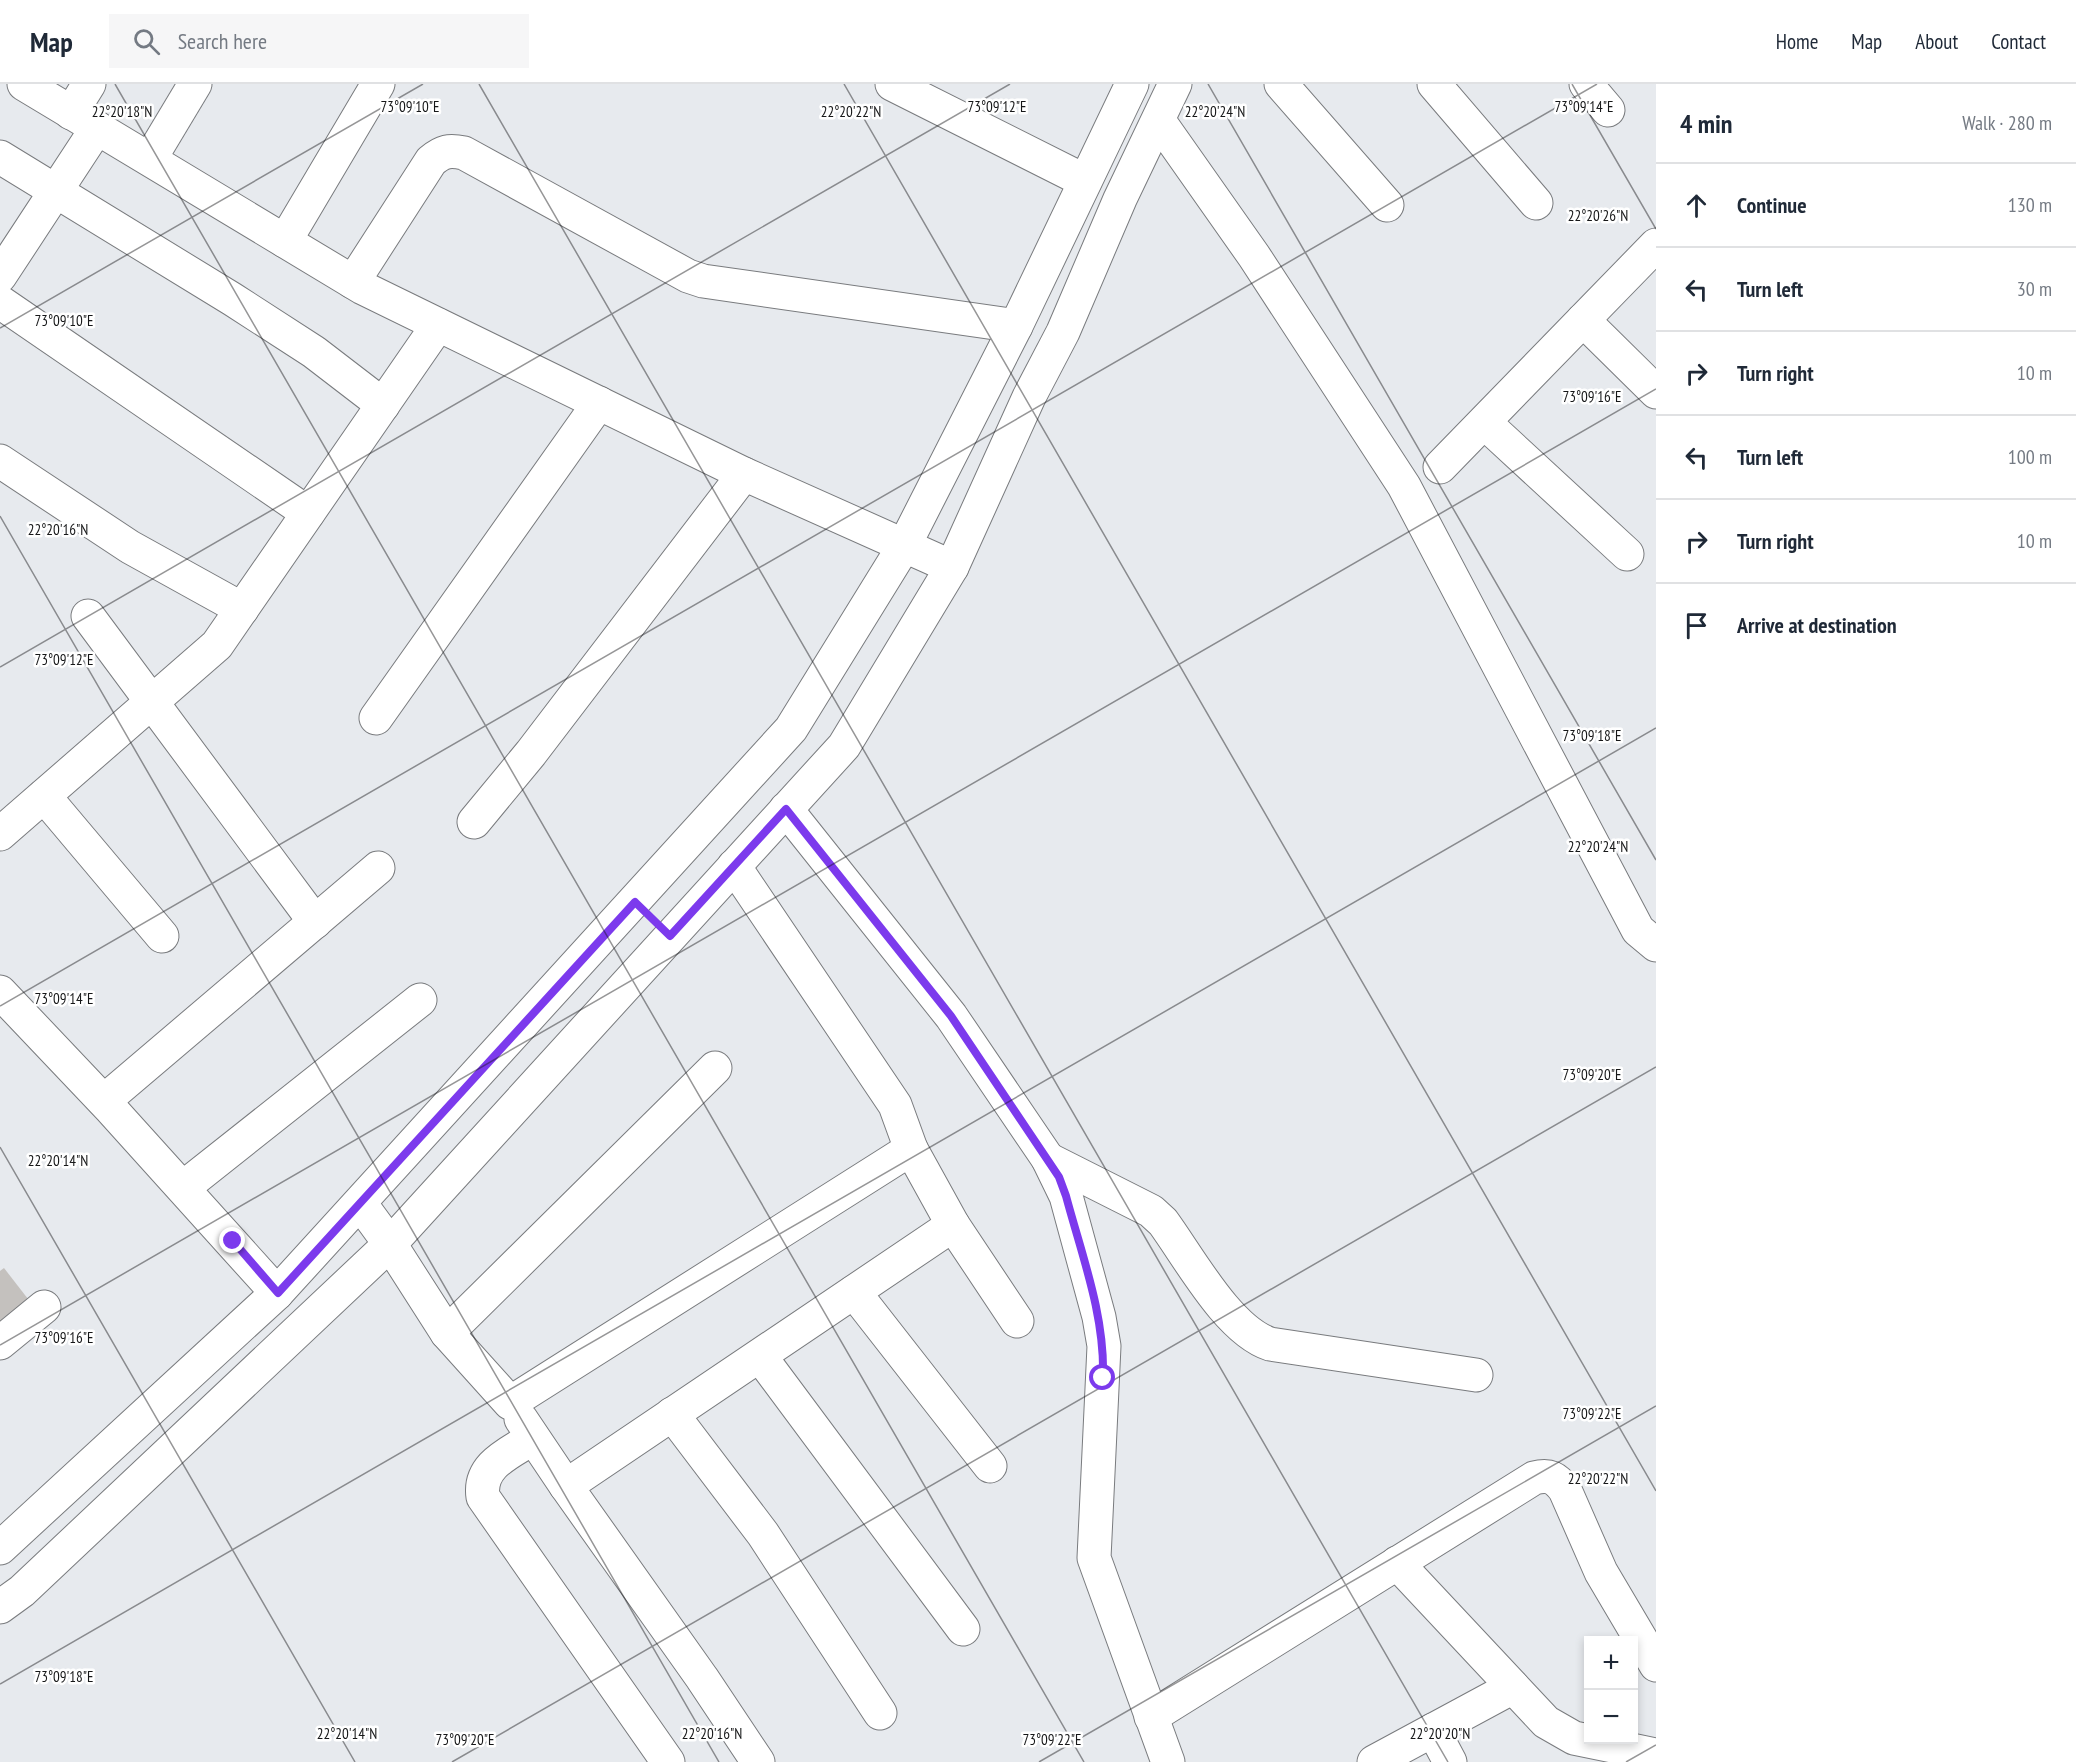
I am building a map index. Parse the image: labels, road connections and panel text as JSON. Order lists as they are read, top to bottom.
{
  "page": {
    "header": "Map",
    "search": "Search here",
    "nav": [
      "Home",
      "Map",
      "About",
      "Contact"
    ],
    "heading": ["4 min", "Walk · 280 m"],
    "list": [
      ["Continue", "130 m"],
      ["Turn left", "30 m"],
      ["Turn right", "10 m"],
      ["Turn left", "100 m"],
      ["Turn right", "10 m"],
      "Arrive at destination"
    ],
    "map_buttons": ["+", "−"]
  },
  "coordinates": [
    "73°09'10\"E",
    "73°09'12\"E",
    "73°09'14\"E",
    "22°20'22\"N",
    "22°20'18\"N",
    "22°20'24\"N",
    "22°20'26\"N",
    "73°09'16\"E",
    "22°20'16\"N",
    "73°09'18\"E",
    "73°09'20\"E",
    "22°20'14\"N",
    "73°09'22\"E",
    "22°20'20\"N"
  ]
}
